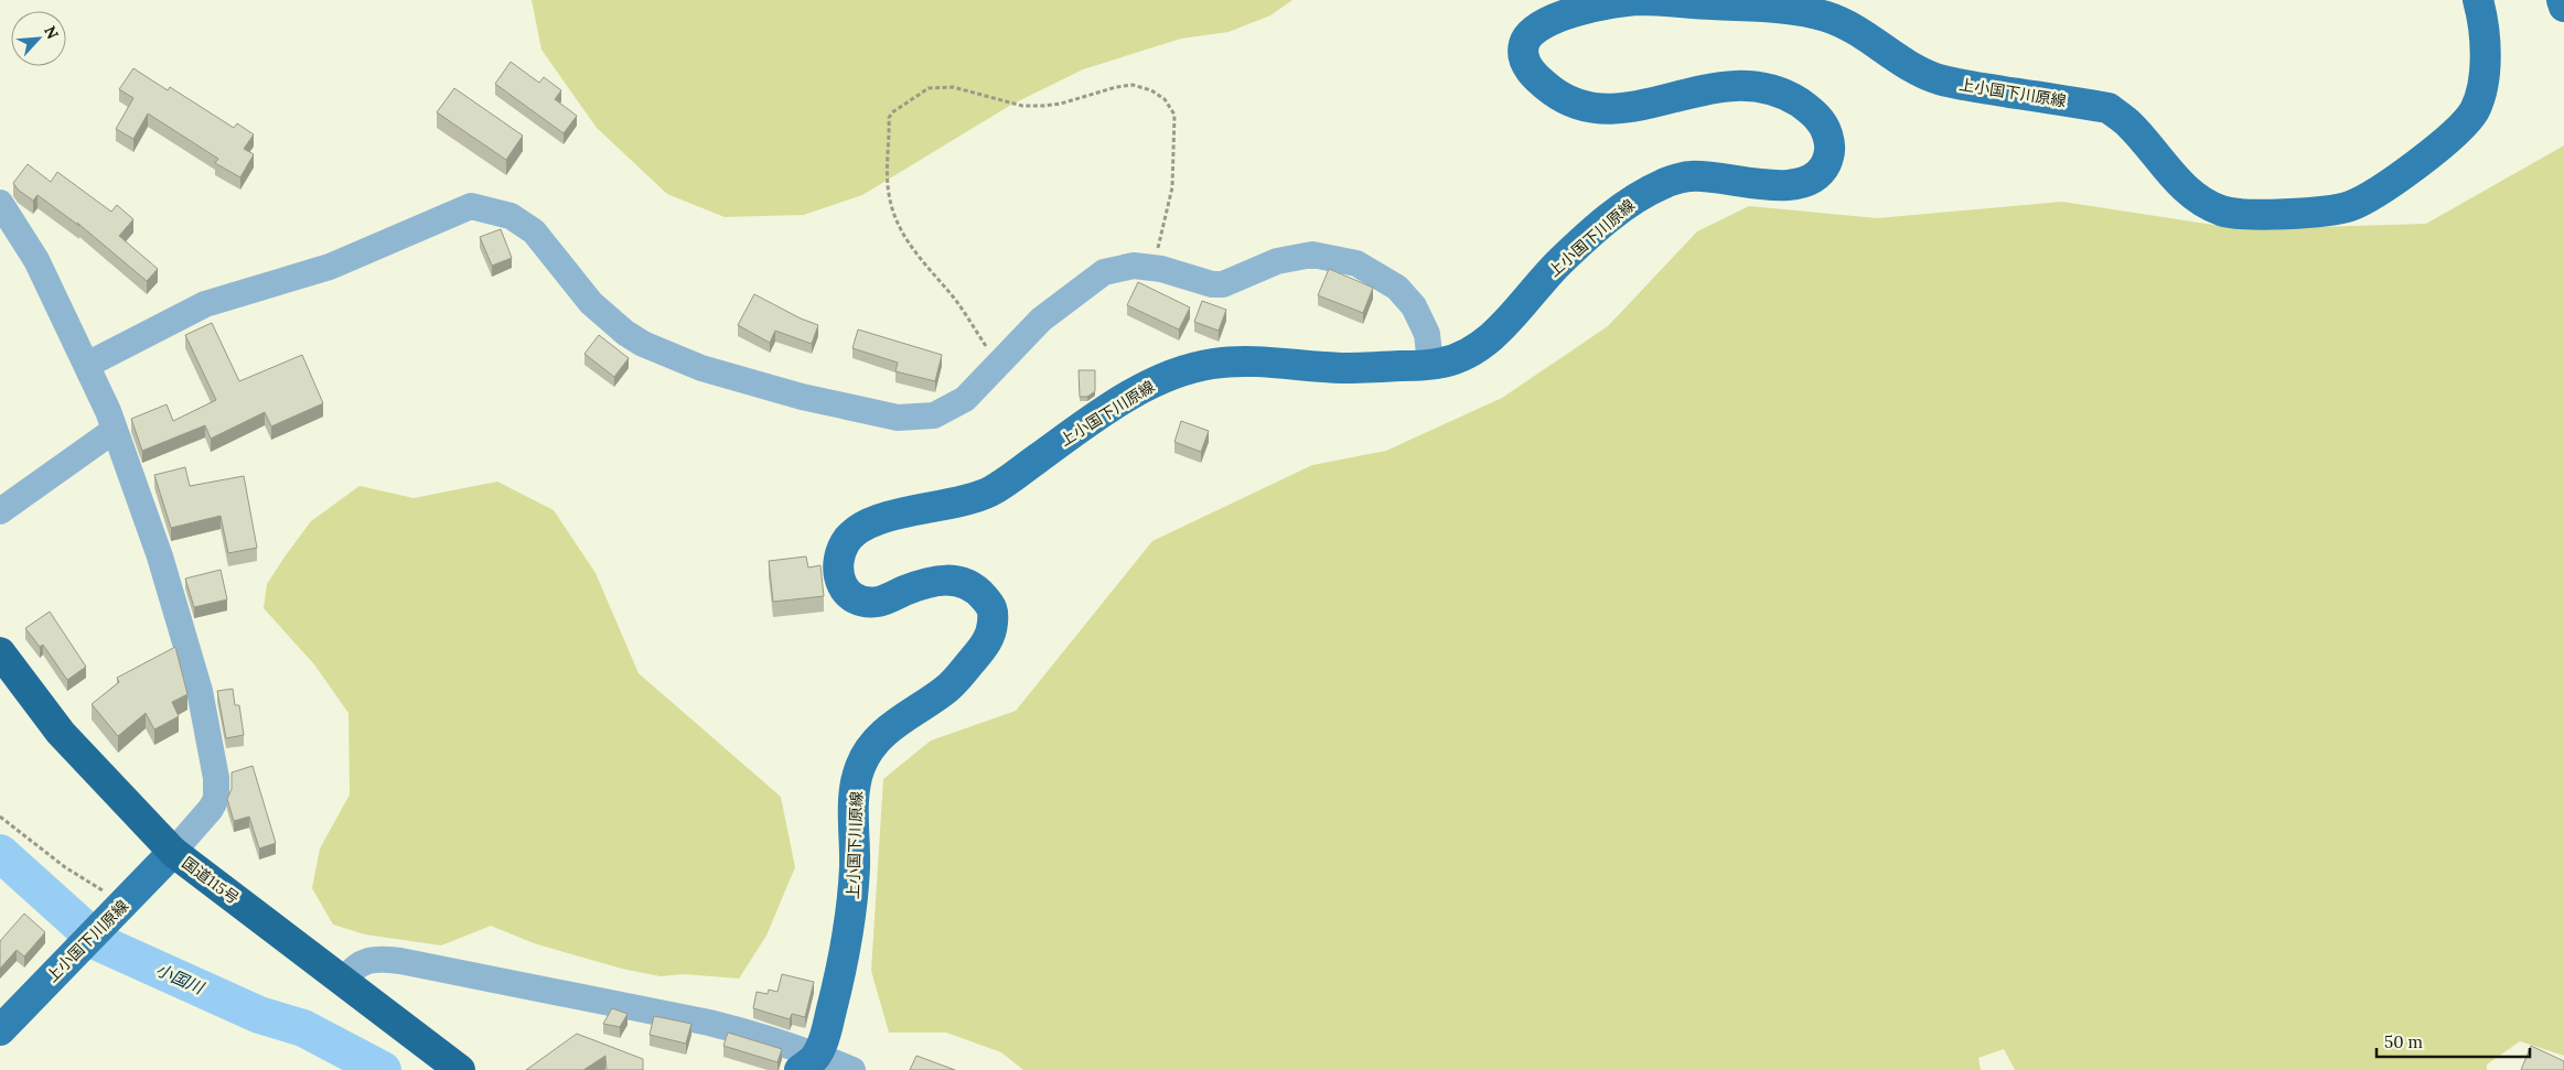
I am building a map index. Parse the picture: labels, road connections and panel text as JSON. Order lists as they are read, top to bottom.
{
  "streets": {
    "highway": ["国道115号"],
    "main road": ["上小国下川原線"]
  },
  "crossings": [
    ["上小国下川原線", "国道115号"]
  ],
  "water": ["小国川"],
  "scale_bar": "50 m",
  "north": "top right"
}
